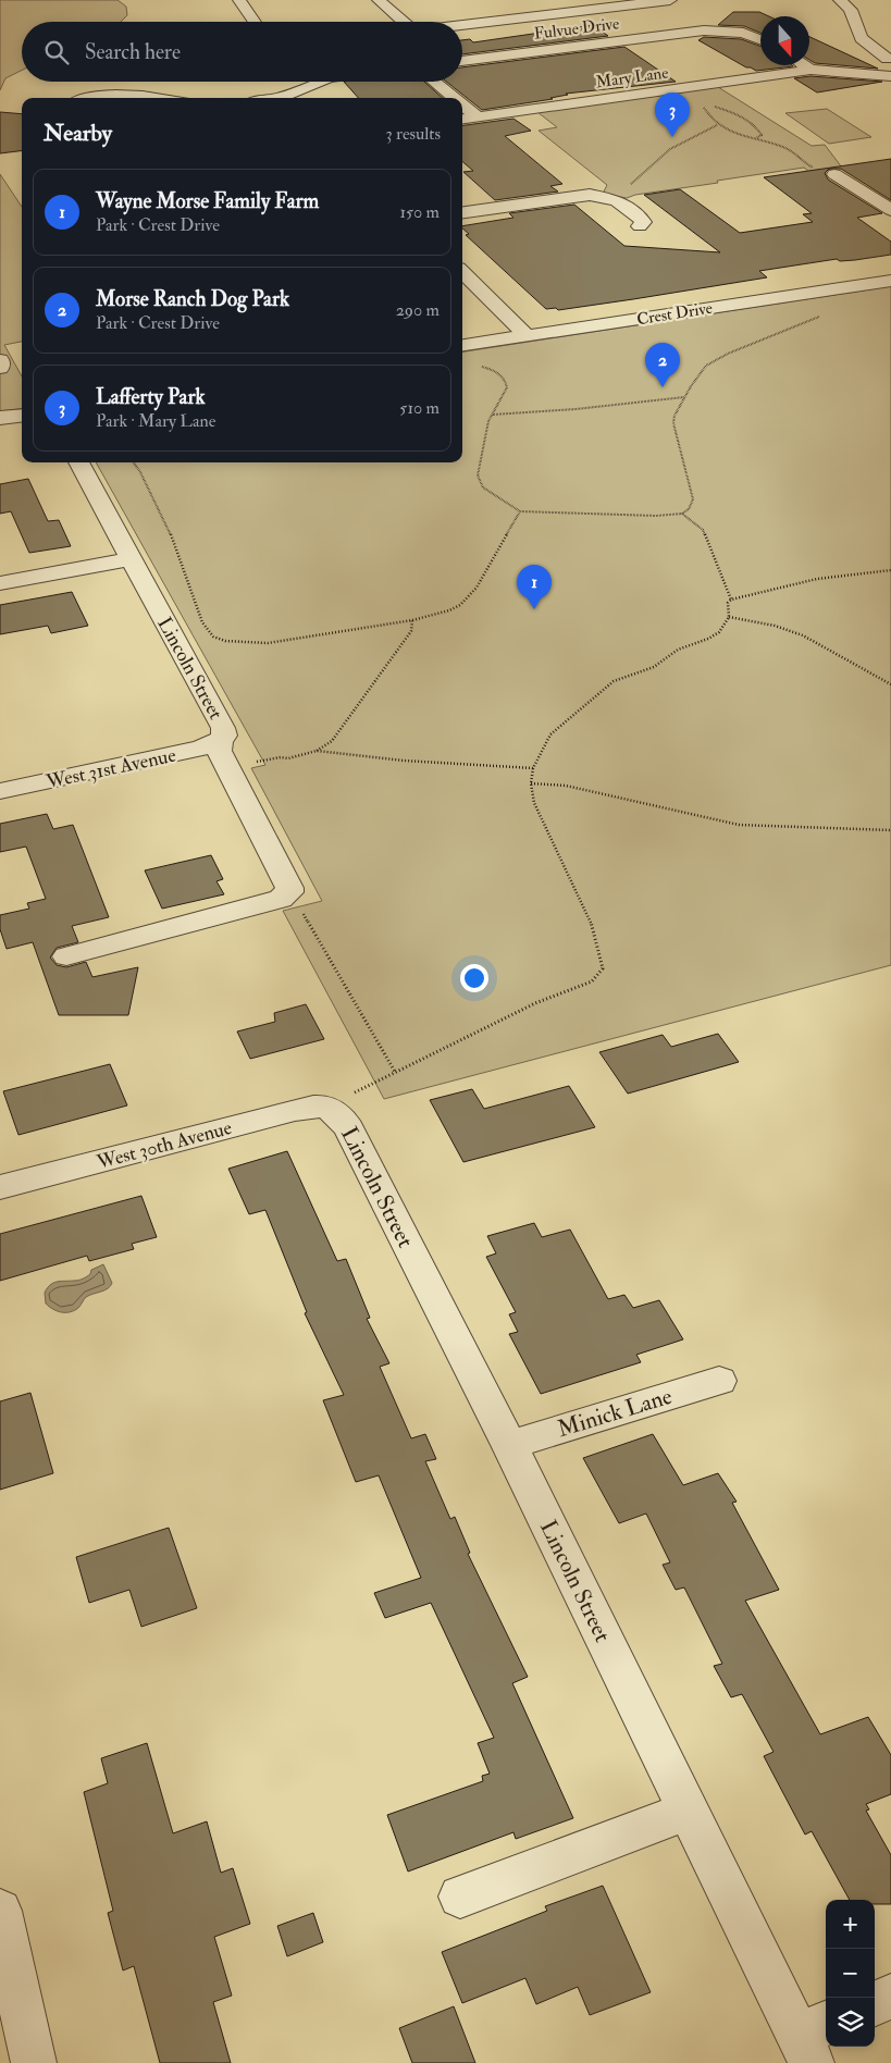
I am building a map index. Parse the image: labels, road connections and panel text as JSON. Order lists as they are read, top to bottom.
{
  "streets": {
    "street": [
      "Fulvue Drive",
      "Mary Lane",
      "Crest Drive",
      "Lincoln Street",
      "West 31st Avenue",
      "West 30th Avenue",
      "Minick Lane"
    ]
  },
  "crossings": [
    ["Lincoln Street", "West 31st Avenue"],
    ["Lincoln Street", "West 30th Avenue"],
    ["Lincoln Street", "Minick Lane"]
  ],
  "north": "bottom",
  "page": {
    "search": "Search here",
    "pins": ["3", "2", "1"],
    "heading": ["Nearby", "3 results"],
    "list": [
      {
        "mark": "1",
        "name": "Wayne Morse Family Farm",
        "note": "Park · Crest Drive",
        "value": "150 m"
      },
      {
        "mark": "2",
        "name": "Morse Ranch Dog Park",
        "note": "Park · Crest Drive",
        "value": "290 m"
      },
      {
        "mark": "3",
        "name": "Lafferty Park",
        "note": "Park · Mary Lane",
        "value": "510 m"
      }
    ],
    "map_buttons": ["+", "−"]
  }
}
